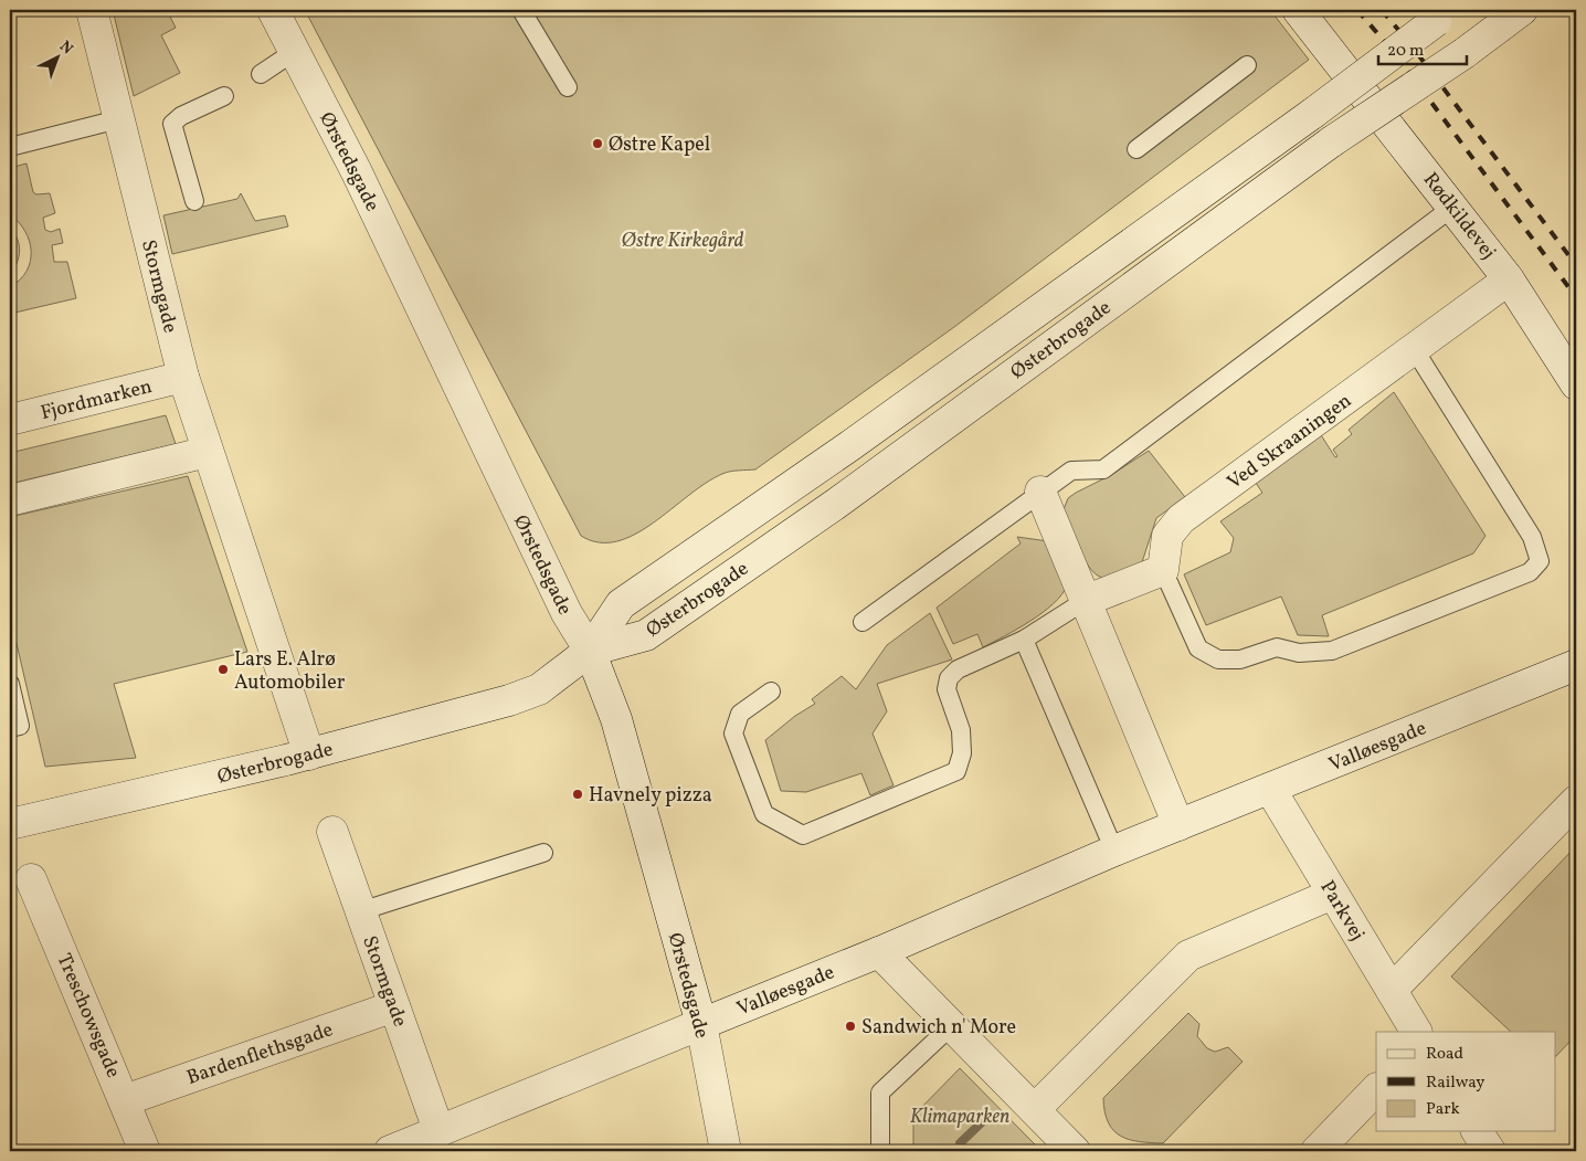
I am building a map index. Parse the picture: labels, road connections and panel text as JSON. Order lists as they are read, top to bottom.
{
  "streets": {
    "street": [
      "Ørstedsgade",
      "Rødkildevej",
      "Stormgade",
      "Østerbrogade",
      "Fjordmarken",
      "Ved Skraaningen",
      "Valløesgade",
      "Parkvej",
      "Treschowsgade",
      "Bardenflethsgade"
    ]
  },
  "crossings": [
    ["Ørstedsgade", "Østerbrogade"],
    ["Ørstedsgade", "Valløesgade"],
    ["Rødkildevej", "Ved Skraaningen"],
    ["Stormgade", "Østerbrogade"],
    ["Stormgade", "Fjordmarken"],
    ["Stormgade", "Valløesgade"],
    ["Stormgade", "Bardenflethsgade"],
    ["Valløesgade", "Parkvej"],
    ["Treschowsgade", "Bardenflethsgade"]
  ],
  "parks": ["Østre Kirkegård", "Klimaparken"],
  "places": [
    "Østre Kapel",
    "Lars E. Alrø Automobiler",
    "Havnely pizza",
    "Sandwich n' More"
  ],
  "legend": ["Road", "Railway", "Park"],
  "scale_bar": "20 m",
  "north": "top right"
}
